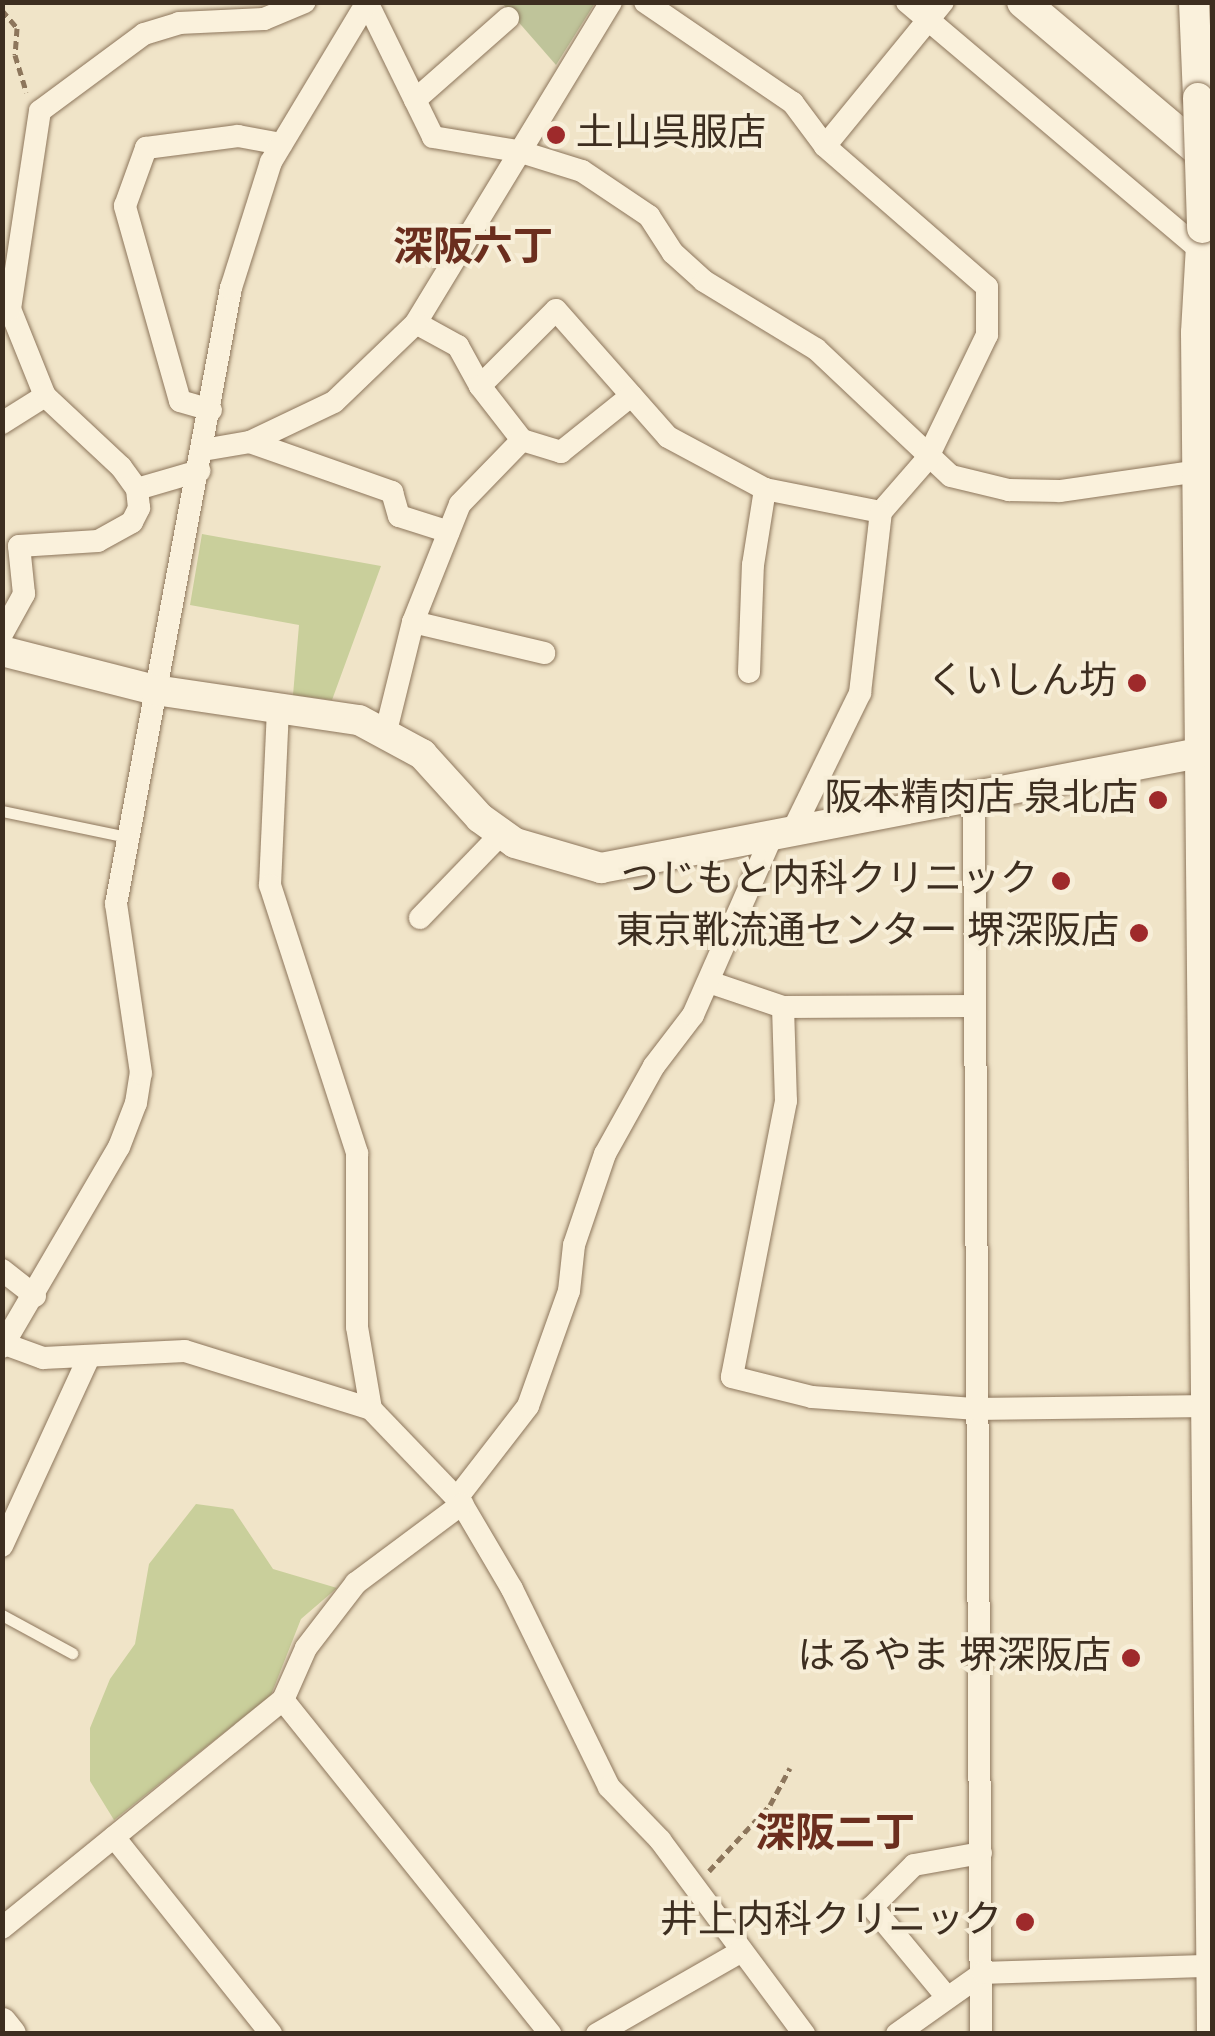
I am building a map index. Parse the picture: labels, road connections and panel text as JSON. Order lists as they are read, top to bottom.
{
  "districts": ["深阪六丁", "深阪二丁"],
  "places": [
    "土山呉服店",
    "くいしん坊",
    "阪本精肉店 泉北店",
    "つじもと内科クリニック",
    "東京靴流通センター 堺深阪店",
    "はるやま 堺深阪店",
    "井上内科クリニック"
  ]
}
